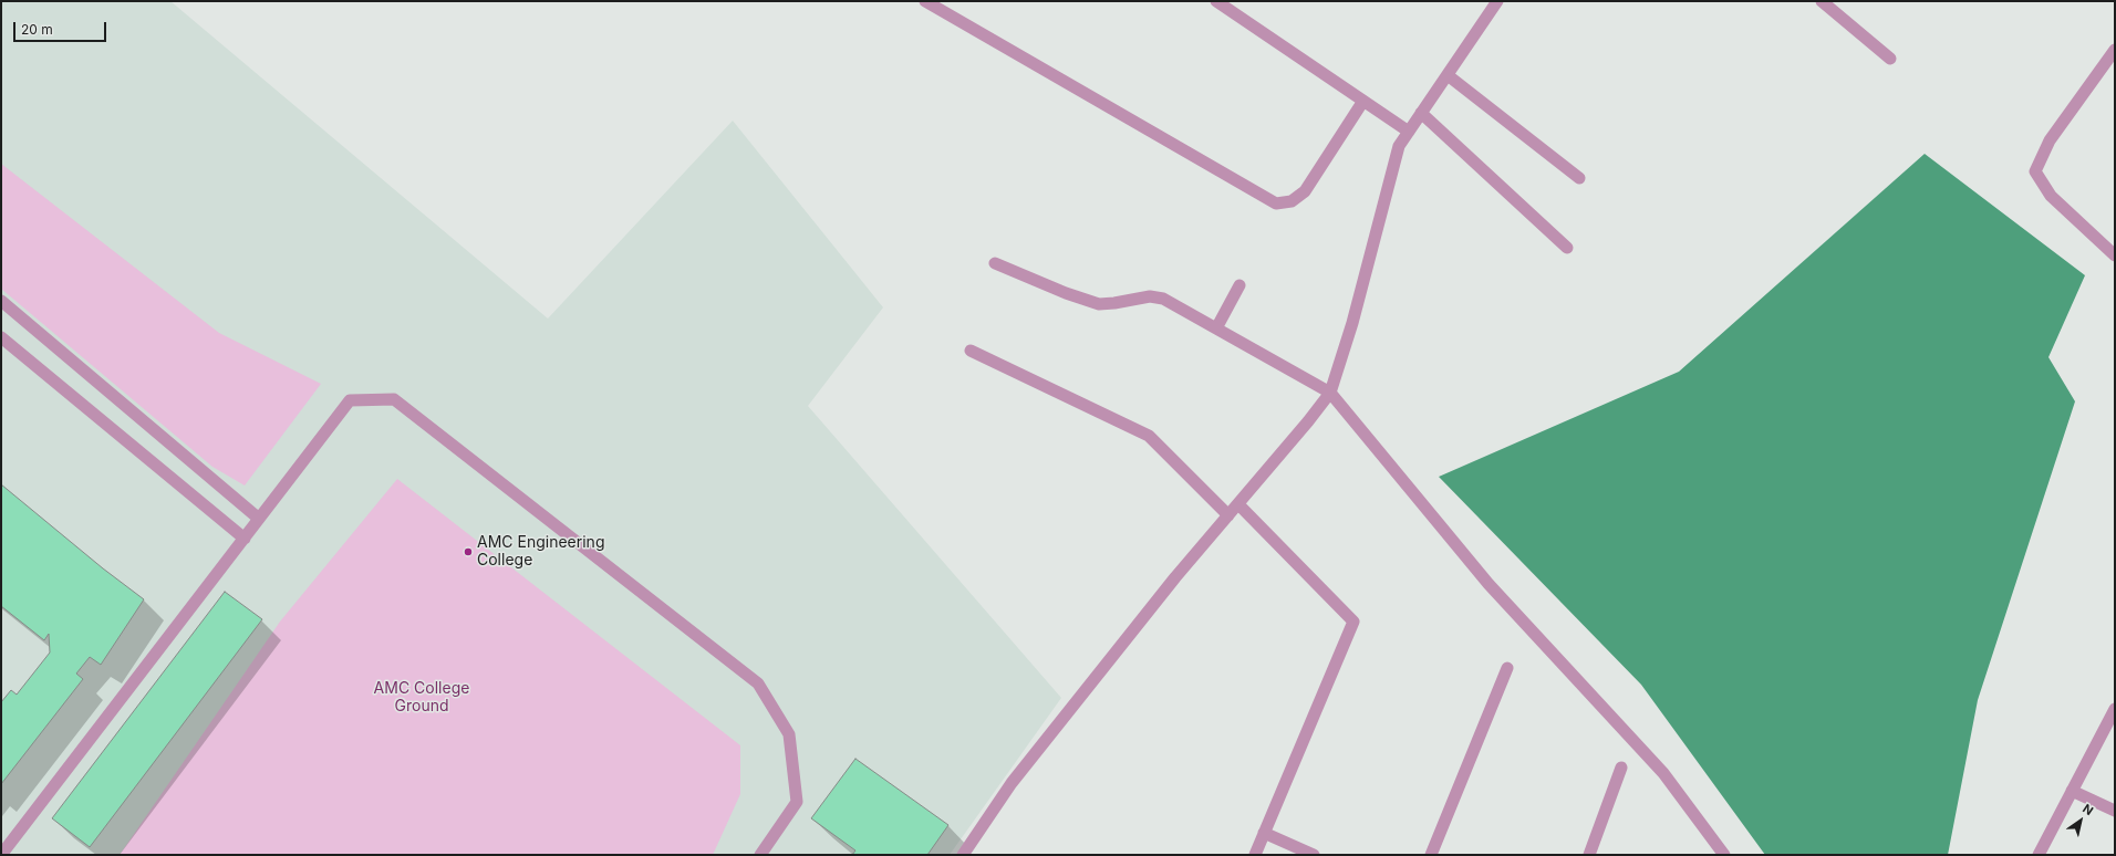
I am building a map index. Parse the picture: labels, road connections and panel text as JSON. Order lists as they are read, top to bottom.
{
  "parks": ["AMC College Ground"],
  "places": ["AMC Engineering College"],
  "scale_bar": "20 m",
  "north": "top right"
}
